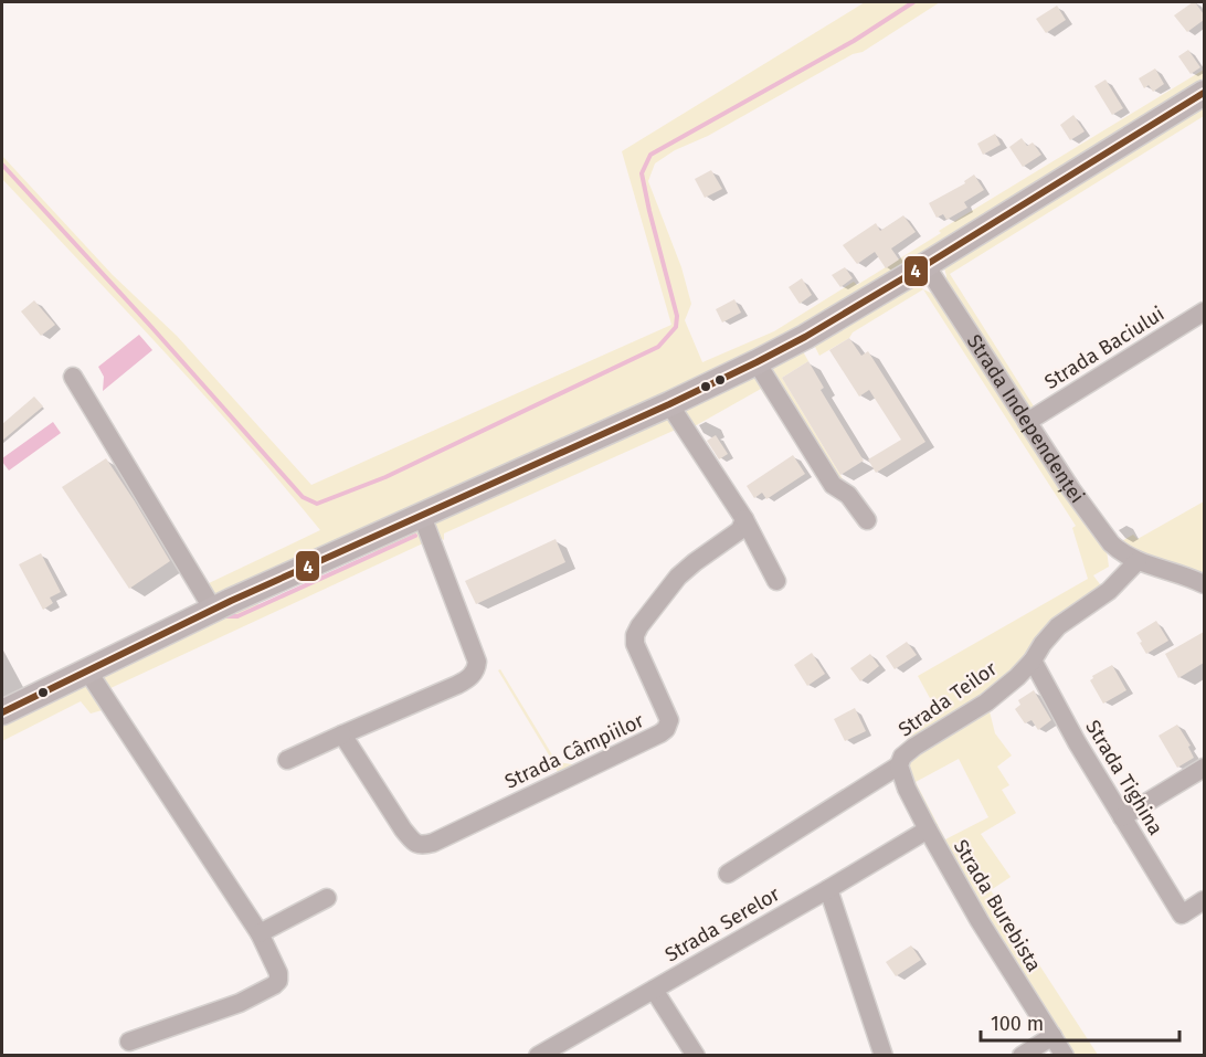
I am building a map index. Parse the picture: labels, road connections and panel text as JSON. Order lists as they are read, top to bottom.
{
  "streets": {
    "street": [
      "Strada Baciului",
      "Strada Independenței",
      "Strada Teilor",
      "Strada Câmpiilor",
      "Strada Tighina",
      "Strada Burebista",
      "Strada Serelor"
    ]
  },
  "crossings": [
    ["Strada Baciului", "Strada Independenței"],
    ["Strada Independenței", "Strada Teilor"],
    ["Strada Teilor", "Strada Tighina"],
    ["Strada Teilor", "Strada Burebista"],
    ["Strada Teilor", "Strada Serelor"],
    ["Strada Burebista", "Strada Serelor"]
  ],
  "lines": ["transit line 4"],
  "scale_bar": "100 m"
}
